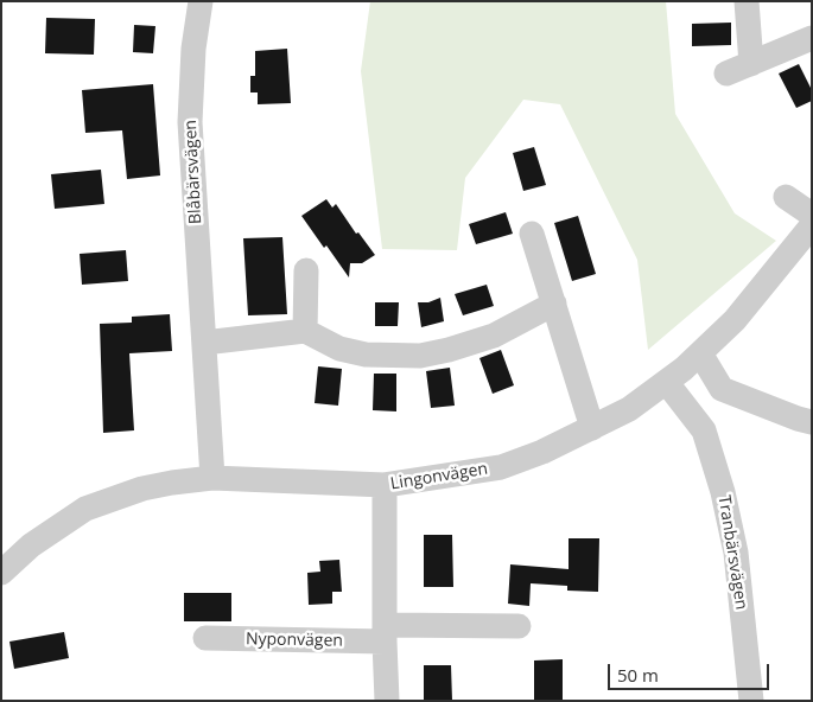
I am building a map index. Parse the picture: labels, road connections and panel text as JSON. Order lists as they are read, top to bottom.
{
  "streets": {
    "street": [
      "Blåbärsvägen",
      "Lingonvägen",
      "Tranbärsvägen",
      "Nyponvägen"
    ]
  },
  "crossings": [
    ["Blåbärsvägen", "Lingonvägen"],
    ["Lingonvägen", "Tranbärsvägen"]
  ],
  "scale_bar": "50 m"
}
